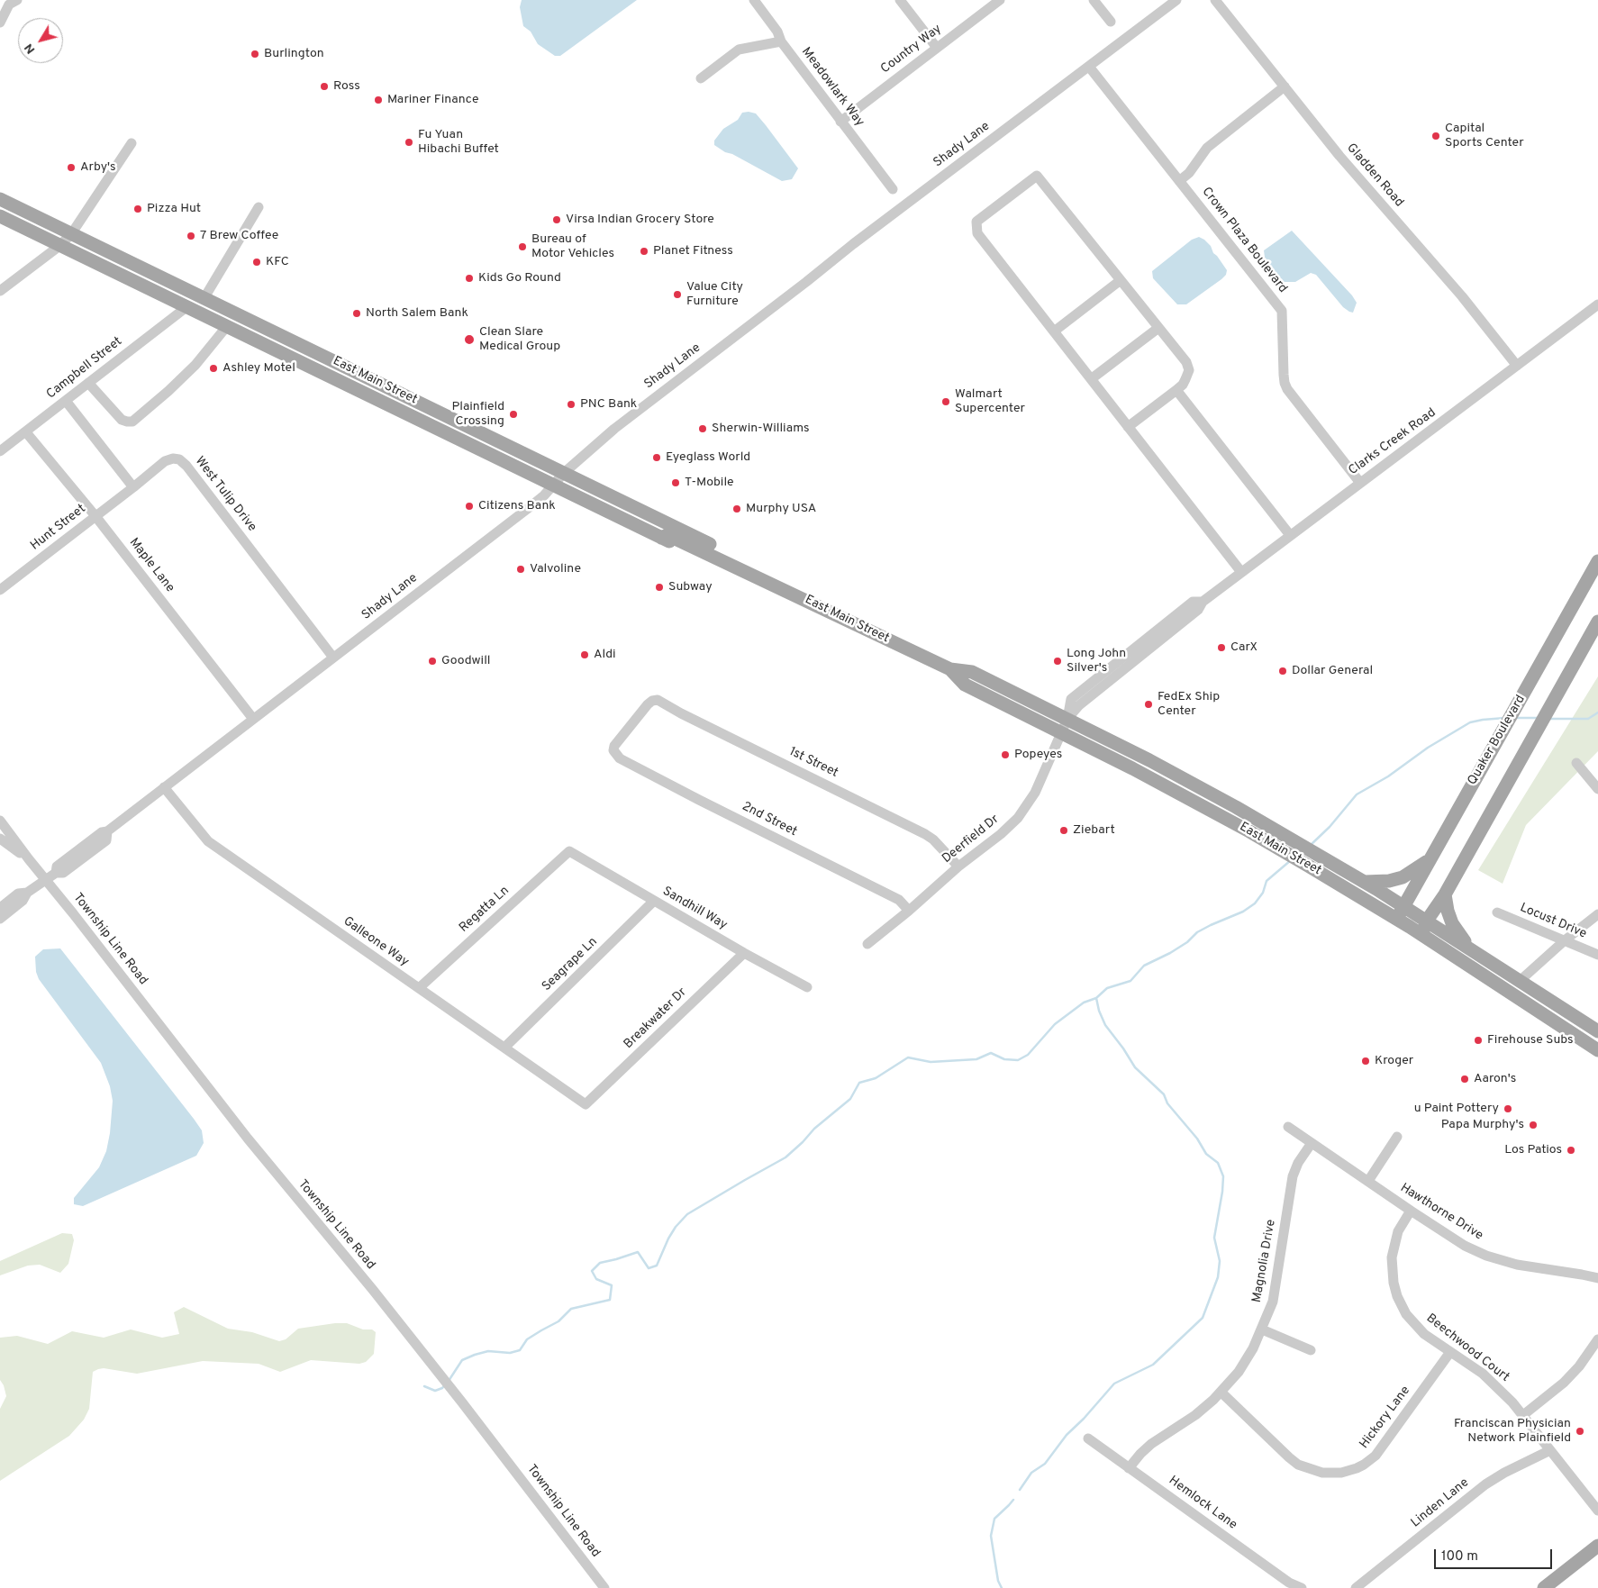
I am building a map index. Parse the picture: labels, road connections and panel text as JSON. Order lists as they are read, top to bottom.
{
  "streets": {
    "main road": ["East Main Street", "Quaker Boulevard"],
    "street": [
      "Country Way",
      "Meadowlark Way",
      "Shady Lane",
      "Gladden Road",
      "Crown Plaza Boulevard",
      "Campbell Street",
      "Clarks Creek Road",
      "West Tulip Drive",
      "Hunt Street",
      "Maple Lane",
      "1st Street",
      "2nd Street",
      "Deerfield Dr",
      "Sandhill Way",
      "Regatta Ln",
      "Locust Drive",
      "Township Line Road",
      "Galleone Way",
      "Seagrape Ln",
      "Breakwater Dr",
      "Hawthorne Drive",
      "Magnolia Drive",
      "Beechwood Court",
      "Hickory Lane",
      "Hemlock Lane",
      "Linden Lane"
    ]
  },
  "crossings": [
    ["Country Way", "Meadowlark Way"],
    ["Shady Lane", "Crown Plaza Boulevard"],
    ["Shady Lane", "East Main Street"],
    ["Shady Lane", "West Tulip Drive"],
    ["Shady Lane", "Maple Lane"],
    ["Shady Lane", "Township Line Road"],
    ["Shady Lane", "Galleone Way"],
    ["Gladden Road", "Clarks Creek Road"],
    ["Crown Plaza Boulevard", "Clarks Creek Road"],
    ["Campbell Street", "East Main Street"],
    ["Campbell Street", "Maple Lane"],
    ["East Main Street", "Clarks Creek Road"],
    ["East Main Street", "Quaker Boulevard"],
    ["East Main Street", "Deerfield Dr"],
    ["Clarks Creek Road", "Deerfield Dr"],
    ["West Tulip Drive", "Hunt Street"],
    ["Hunt Street", "Maple Lane"],
    ["1st Street", "2nd Street"],
    ["1st Street", "Deerfield Dr"],
    ["2nd Street", "Deerfield Dr"],
    ["Sandhill Way", "Regatta Ln"],
    ["Sandhill Way", "Seagrape Ln"],
    ["Sandhill Way", "Breakwater Dr"],
    ["Regatta Ln", "Galleone Way"],
    ["Galleone Way", "Seagrape Ln"],
    ["Galleone Way", "Breakwater Dr"],
    ["Hawthorne Drive", "Magnolia Drive"],
    ["Hawthorne Drive", "Beechwood Court"],
    ["Magnolia Drive", "Hickory Lane"],
    ["Magnolia Drive", "Hemlock Lane"],
    ["Beechwood Court", "Hickory Lane"],
    ["Beechwood Court", "Linden Lane"]
  ],
  "places": [
    "Burlington",
    "Ross",
    "Mariner Finance",
    "Capital Sports Center",
    "Fu Yuan Hibachi Buffet",
    "Arby's",
    "Pizza Hut",
    "Virsa Indian Grocery Store",
    "7 Brew Coffee",
    "Bureau of Motor Vehicles",
    "Planet Fitness",
    "KFC",
    "Kids Go Round",
    "Value City Furniture",
    "North Salem Bank",
    "Clean Slare Medical Group",
    "Ashley Motel",
    "Walmart Supercenter",
    "PNC Bank",
    "Plainfield Crossing",
    "Sherwin-Williams",
    "Eyeglass World",
    "T-Mobile",
    "Citizens Bank",
    "Murphy USA",
    "Valvoline",
    "Subway",
    "CarX",
    "Aldi",
    "Goodwill",
    "Long John Silver's",
    "Dollar General",
    "FedEx Ship Center",
    "Popeyes",
    "Ziebart",
    "Firehouse Subs",
    "Kroger",
    "Aaron's",
    "u Paint Pottery",
    "Papa Murphy's",
    "Los Patios",
    "Franciscan Physician Network Plainfield"
  ],
  "scale_bar": "100 m",
  "north": "bottom left"
}
